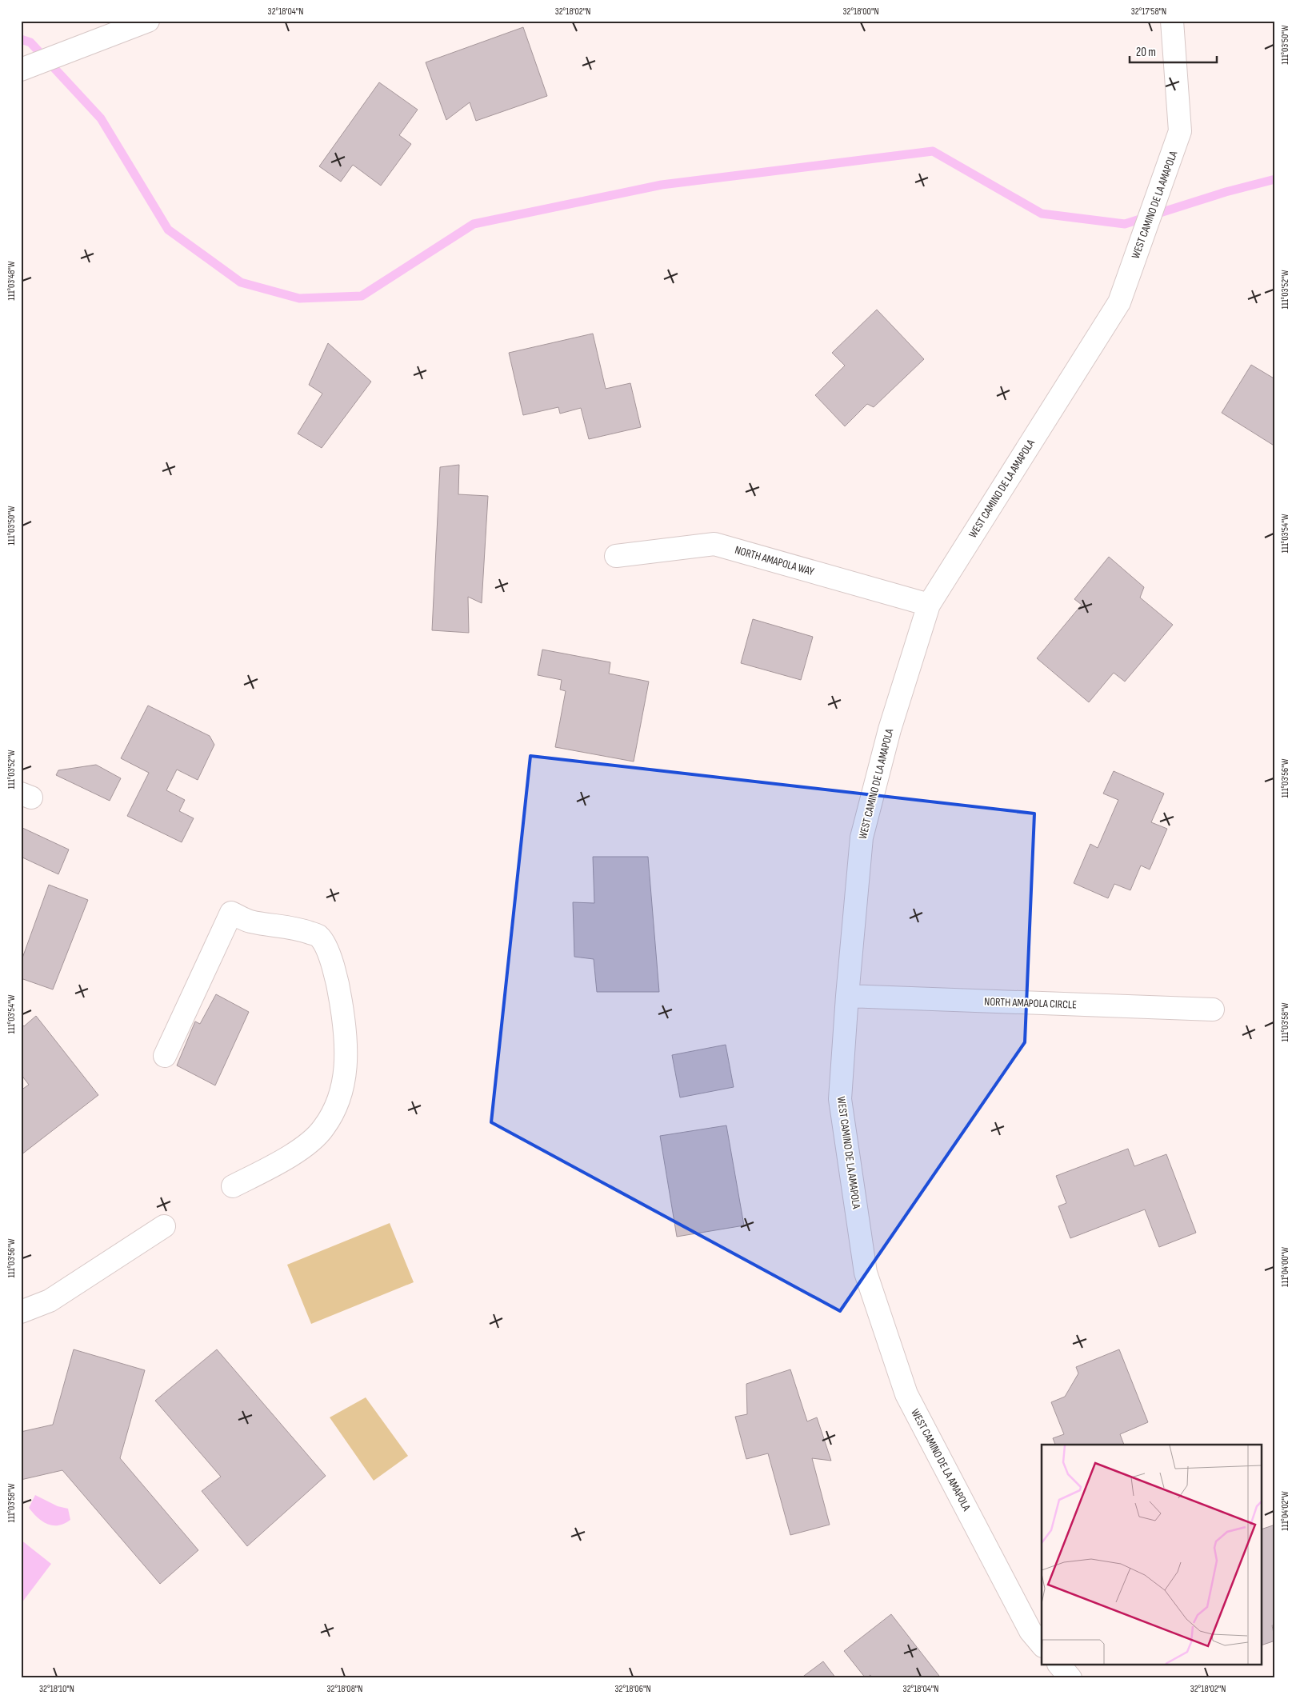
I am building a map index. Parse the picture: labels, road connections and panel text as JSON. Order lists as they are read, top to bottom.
{
  "streets": {
    "street": ["WEST CAMINO DE LA AMAPOLA", "NORTH AMAPOLA WAY", "NORTH AMAPOLA CIRCLE"]
  },
  "crossings": [
    ["WEST CAMINO DE LA AMAPOLA", "NORTH AMAPOLA WAY"],
    ["WEST CAMINO DE LA AMAPOLA", "NORTH AMAPOLA CIRCLE"]
  ],
  "scale_bar": "20 m",
  "coordinates": [
    "32°18'04\"N",
    "32°18'02\"N",
    "32°18'00\"N",
    "32°17'58\"N",
    "111°03'50\"W",
    "111°03'48\"W",
    "111°03'52\"W",
    "111°03'54\"W",
    "111°03'56\"W",
    "111°03'58\"W",
    "111°04'00\"W",
    "111°04'02\"W",
    "32°18'10\"N",
    "32°18'08\"N",
    "32°18'06\"N"
  ]
}
